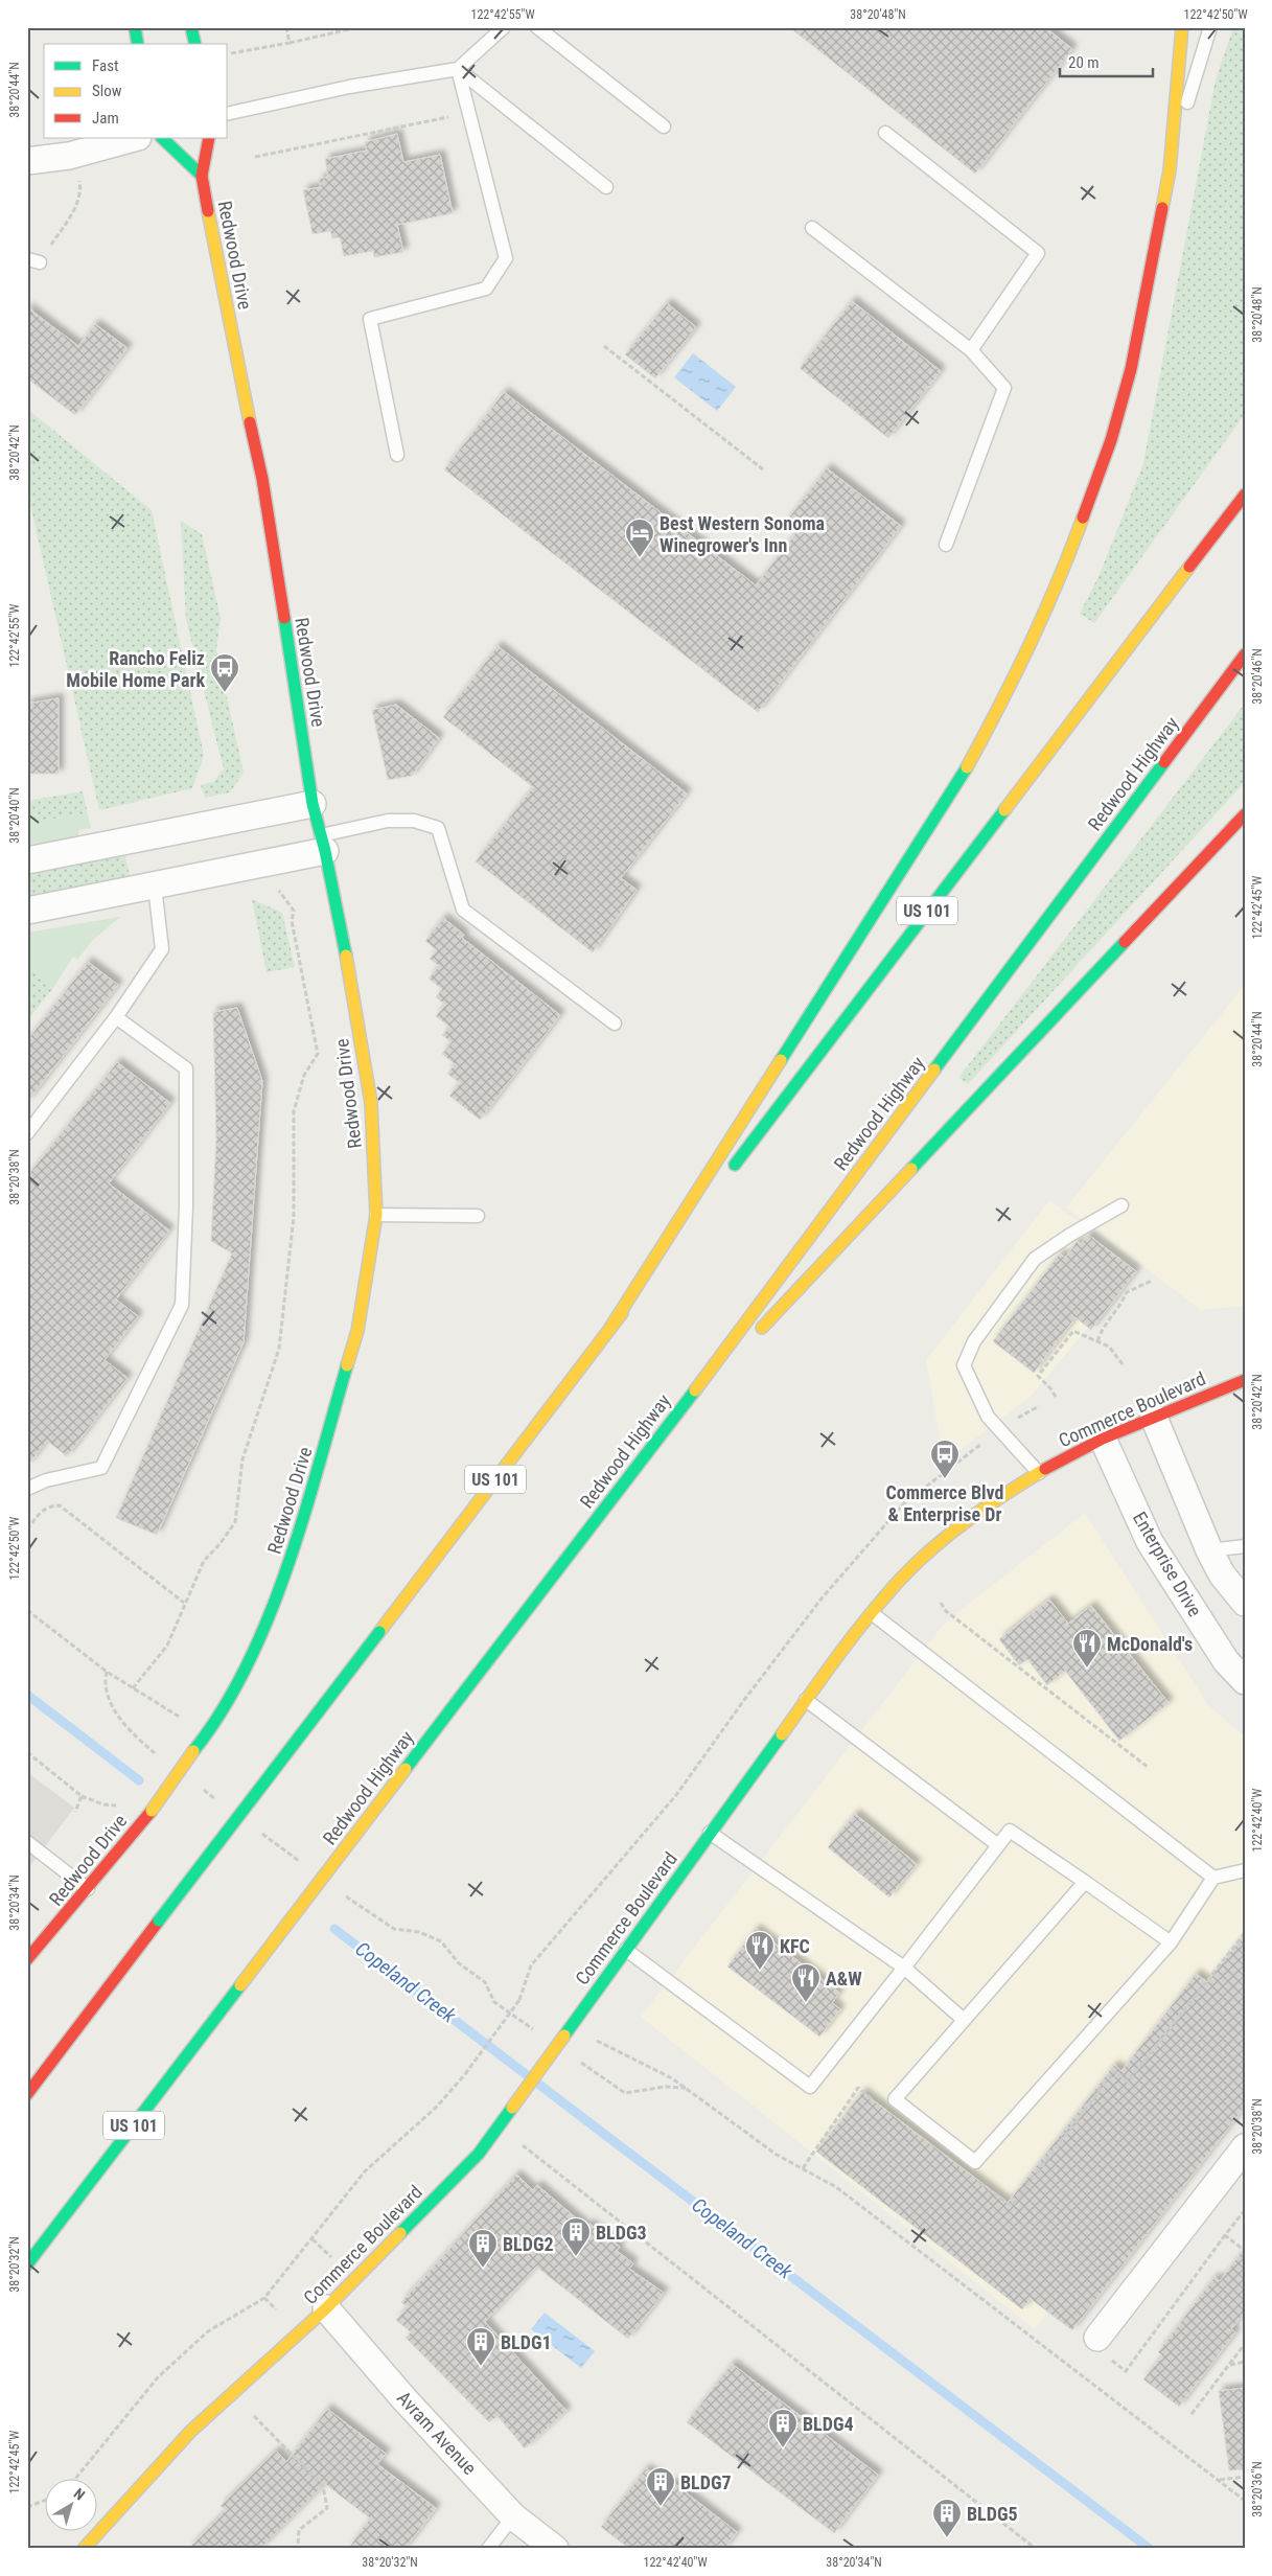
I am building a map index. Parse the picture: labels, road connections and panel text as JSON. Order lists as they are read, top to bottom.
{
  "streets": {
    "main road": [
      "Redwood Drive",
      "Redwood Highway",
      "US 101",
      "Commerce Boulevard"
    ],
    "street": ["Enterprise Drive", "Avram Avenue"]
  },
  "crossings": [
    ["Commerce Boulevard", "Enterprise Drive"],
    ["Commerce Boulevard", "Avram Avenue"]
  ],
  "water": ["Copeland Creek"],
  "places": {
    "hotel": ["Best Western Sonoma Winegrower's Inn"],
    "bus stop": ["Rancho Feliz Mobile Home Park", "Commerce Blvd & Enterprise Dr"],
    "restaurant": ["McDonald's", "KFC", "A&W"],
    "building": [
      "BLDG3",
      "BLDG2",
      "BLDG1",
      "BLDG4",
      "BLDG7",
      "BLDG5"
    ]
  },
  "legend": ["Fast", "Slow", "Jam"],
  "scale_bar": "20 m",
  "north": "top right",
  "coordinates": [
    "122°42'55\"W",
    "38°20'48\"N",
    "122°42'50\"W",
    "38°20'44\"N",
    "38°20'42\"N",
    "38°20'46\"N",
    "38°20'40\"N",
    "122°42'45\"W",
    "38°20'38\"N",
    "122°42'40\"W",
    "38°20'34\"N",
    "38°20'32\"N",
    "38°20'36\"N"
  ]
}
